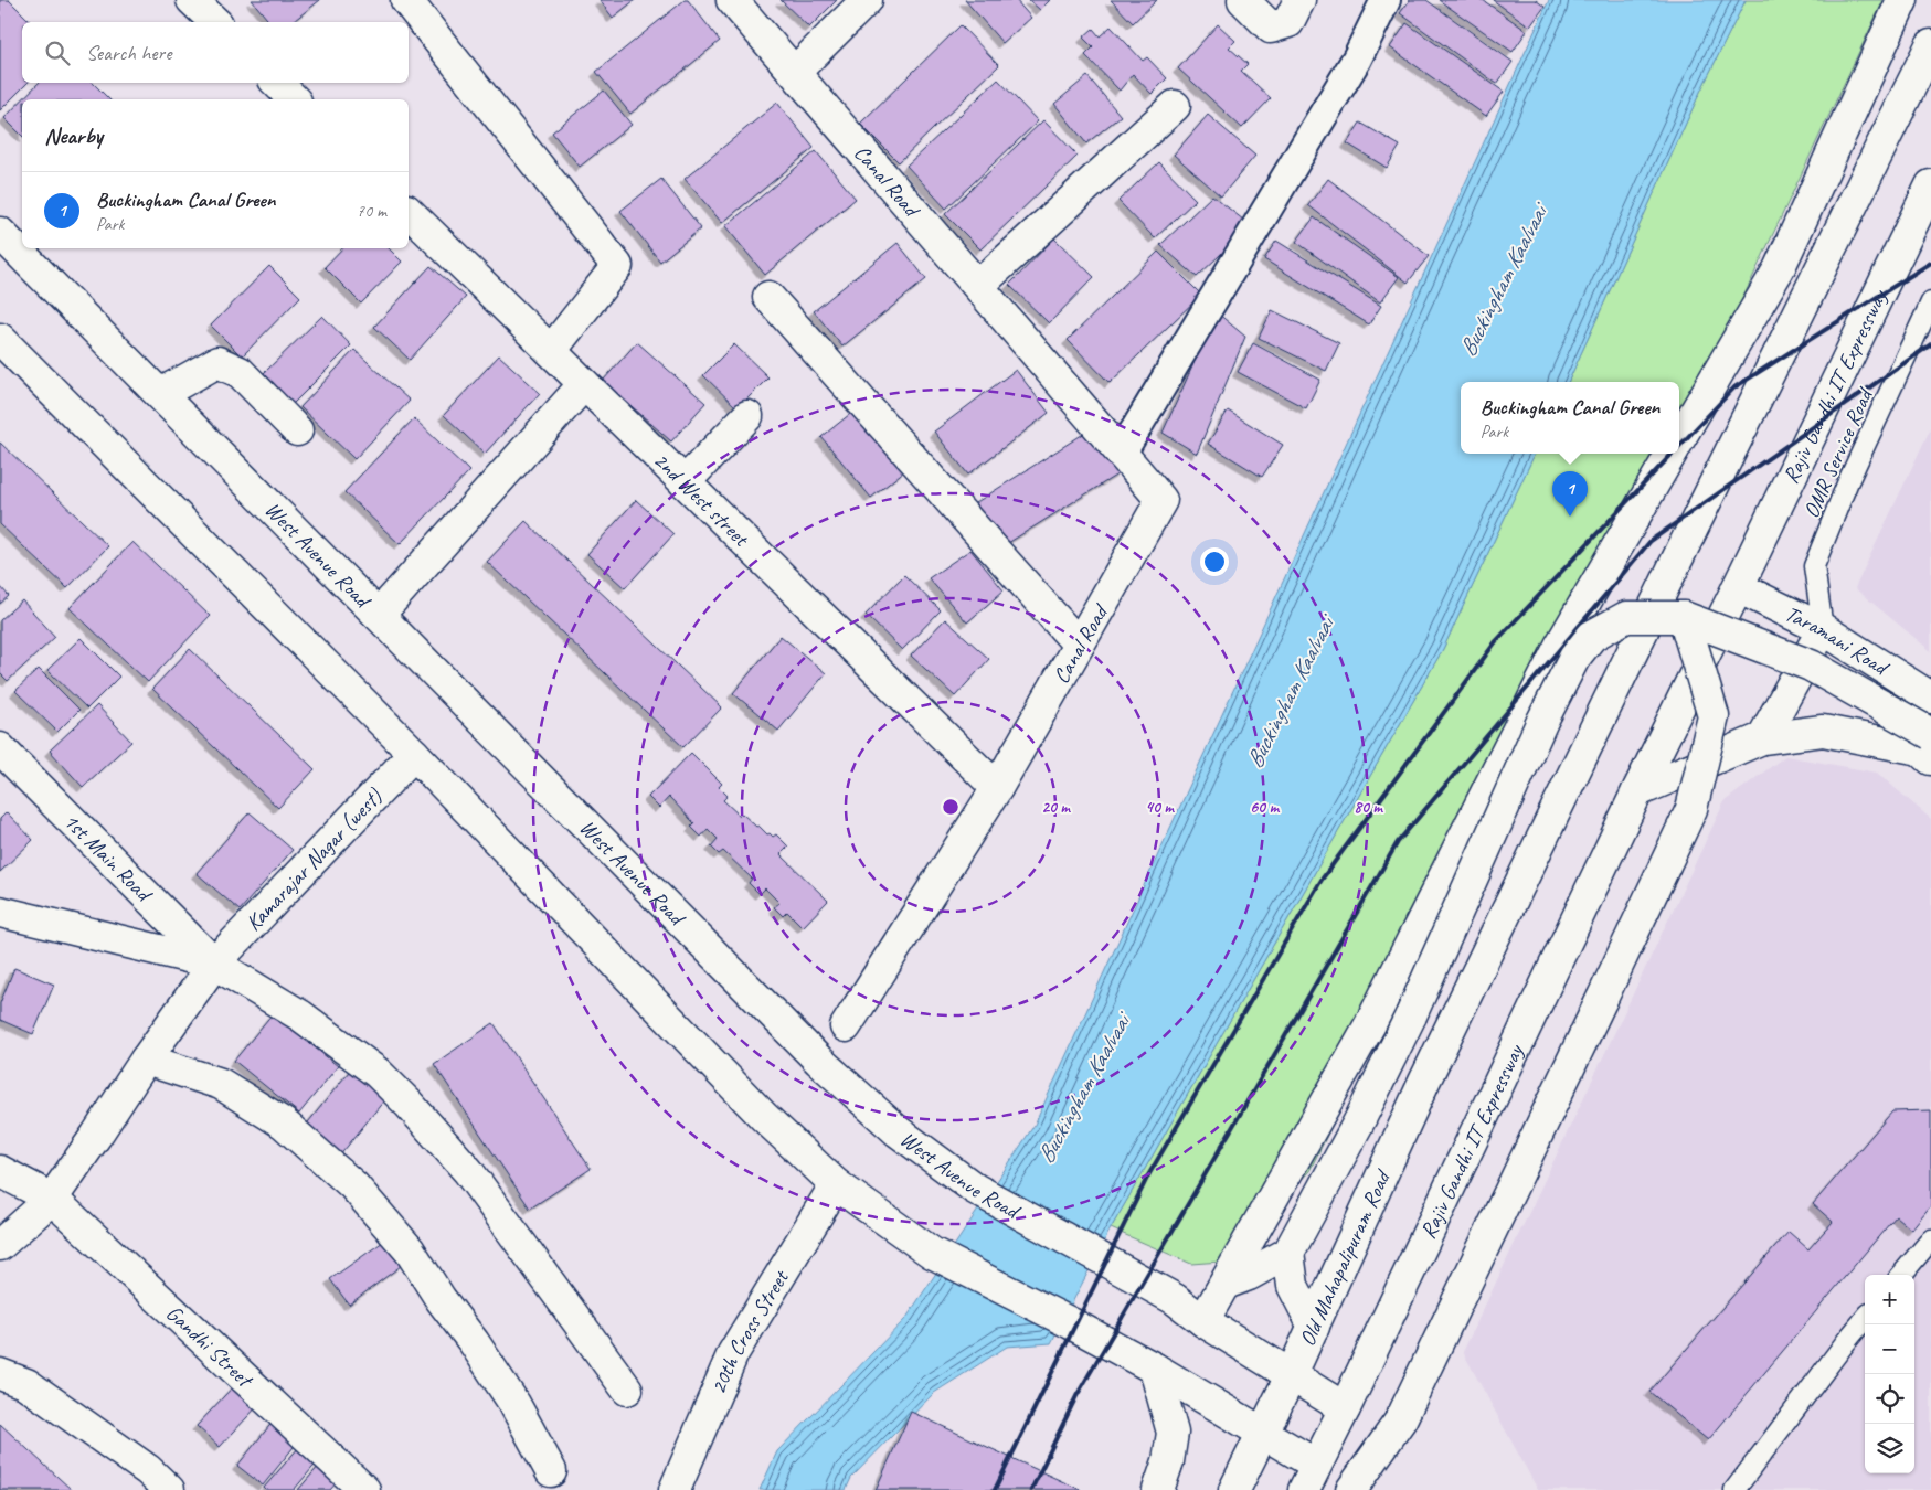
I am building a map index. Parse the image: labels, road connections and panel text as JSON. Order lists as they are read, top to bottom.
{
  "streets": {
    "main road": [
      "Canal Road",
      "Rajiv Gandhi IT Expressway",
      "2nd West street",
      "West Avenue Road",
      "Taramani Road",
      "1st Main Road",
      "Kamarajar Nagar (west)",
      "Old Mahapalipuram Road",
      "20th Cross Street",
      "Gandhi Street"
    ],
    "lane": ["OMR Service Road"]
  },
  "crossings": [
    ["Canal Road", "2nd West street"],
    ["Rajiv Gandhi IT Expressway", "West Avenue Road"],
    ["Rajiv Gandhi IT Expressway", "Taramani Road"],
    ["OMR Service Road", "Taramani Road"],
    ["West Avenue Road", "Old Mahapalipuram Road"],
    ["1st Main Road", "Kamarajar Nagar (west)"],
    ["Kamarajar Nagar (west)", "Gandhi Street"]
  ],
  "water": ["Buckingham Kaalvaai"],
  "page": {
    "search": "Search here",
    "heading": "Nearby",
    "list": [
      {
        "mark": "1",
        "name": "Buckingham Canal Green",
        "note": "Park",
        "value": "70 m"
      }
    ],
    "popup": ["Buckingham Canal Green", "Park"],
    "pins": "1",
    "map_buttons": ["+", "−"]
  },
  "rings": [
    "20 m",
    "40 m",
    "60 m",
    "80 m"
  ]
}
